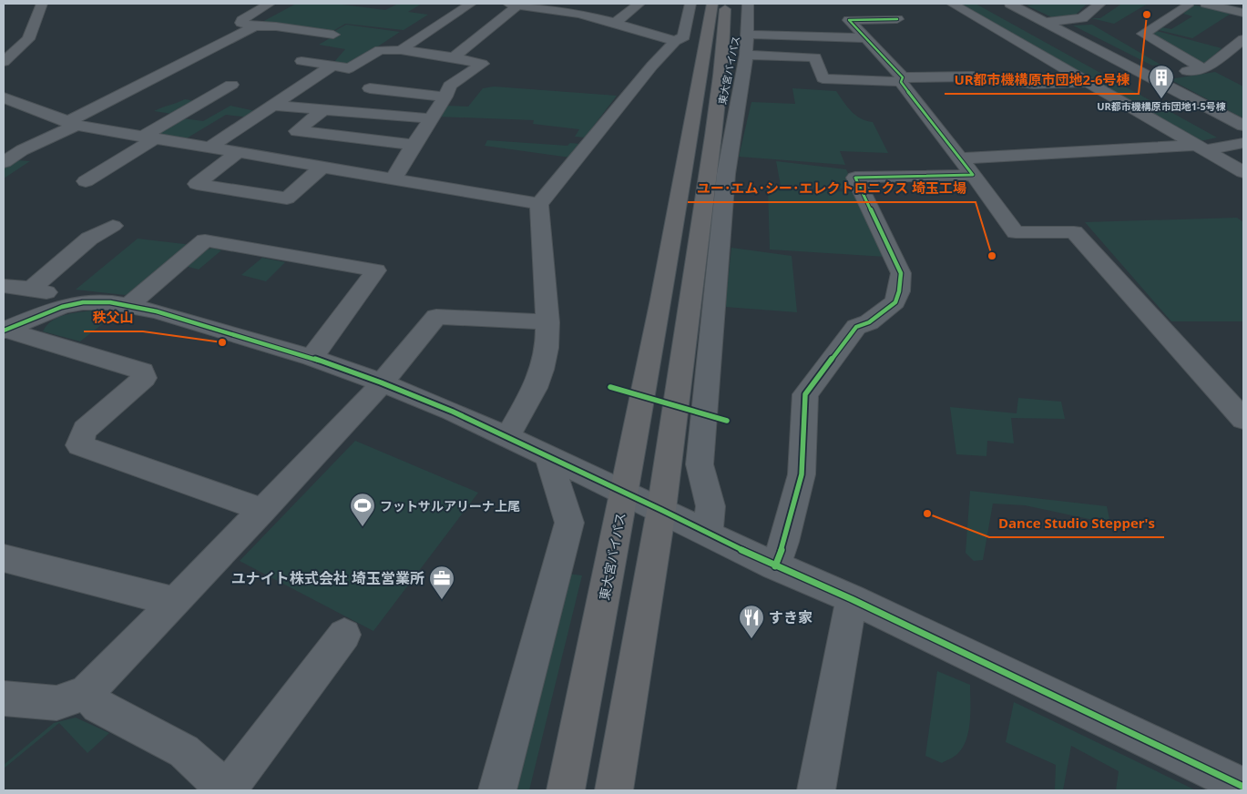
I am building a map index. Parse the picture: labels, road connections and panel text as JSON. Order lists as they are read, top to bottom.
{
  "streets": {
    "highway": ["東大宮バイパス"]
  },
  "places": {
    "other": [
      "UR都市機構原市団地2-6号棟",
      "ユー･エム･シー･エレクトロニクス 埼玉工場",
      "秩父山",
      "Dance Studio Stepper's"
    ],
    "building": ["UR都市機構原市団地1-5号棟"],
    "sports": ["フットサルアリーナ上尾"],
    "office": ["ユナイト株式会社 埼玉営業所"],
    "restaurant": ["すき家"]
  }
}
